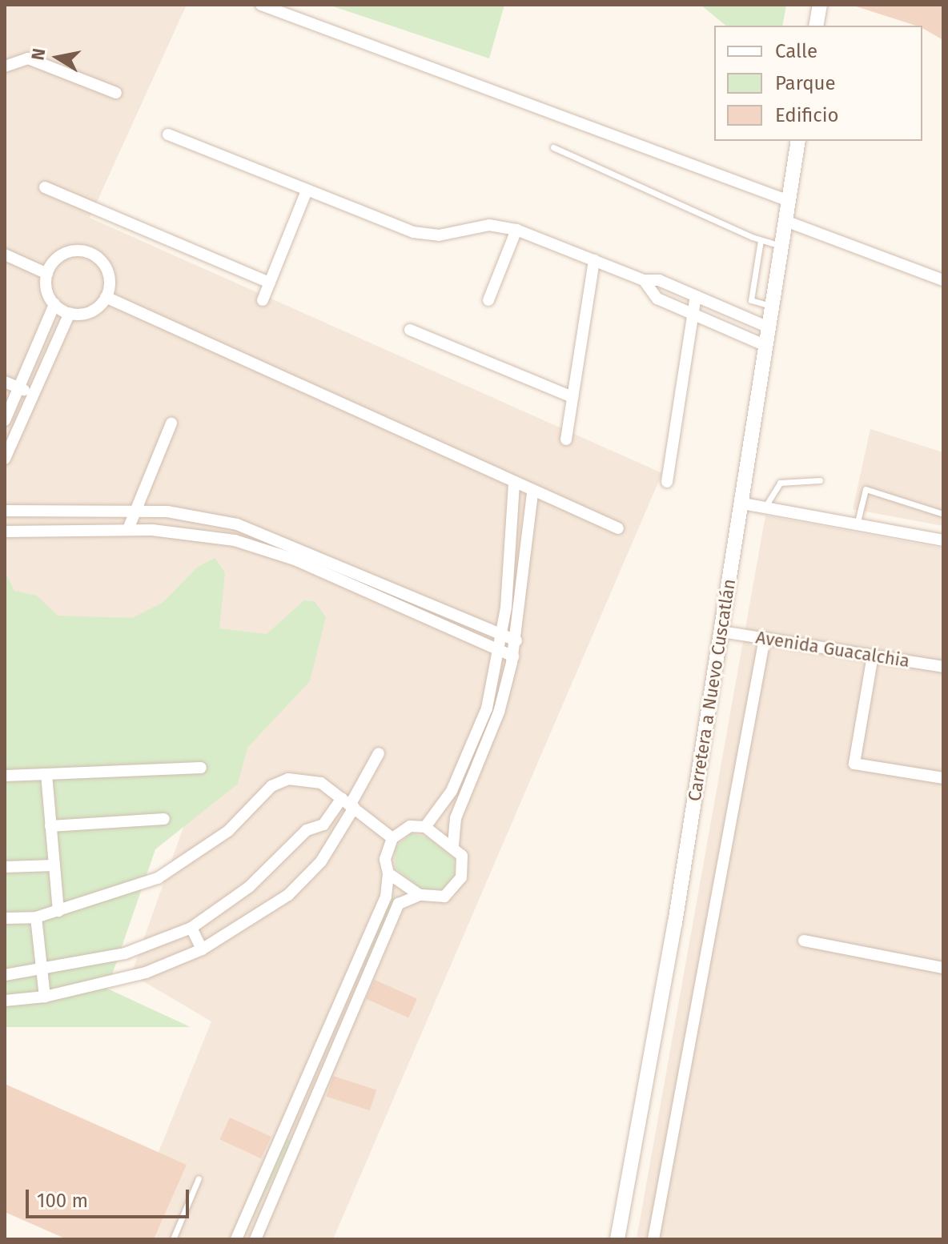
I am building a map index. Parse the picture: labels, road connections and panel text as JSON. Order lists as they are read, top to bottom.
{
  "streets": {
    "street": ["Avenida Guacalchia", "Carretera a Nuevo Cuscatlán"]
  },
  "crossings": [
    ["Avenida Guacalchia", "Carretera a Nuevo Cuscatlán"]
  ],
  "legend": ["Calle", "Parque", "Edificio"],
  "scale_bar": "100 m",
  "north": "left"
}
